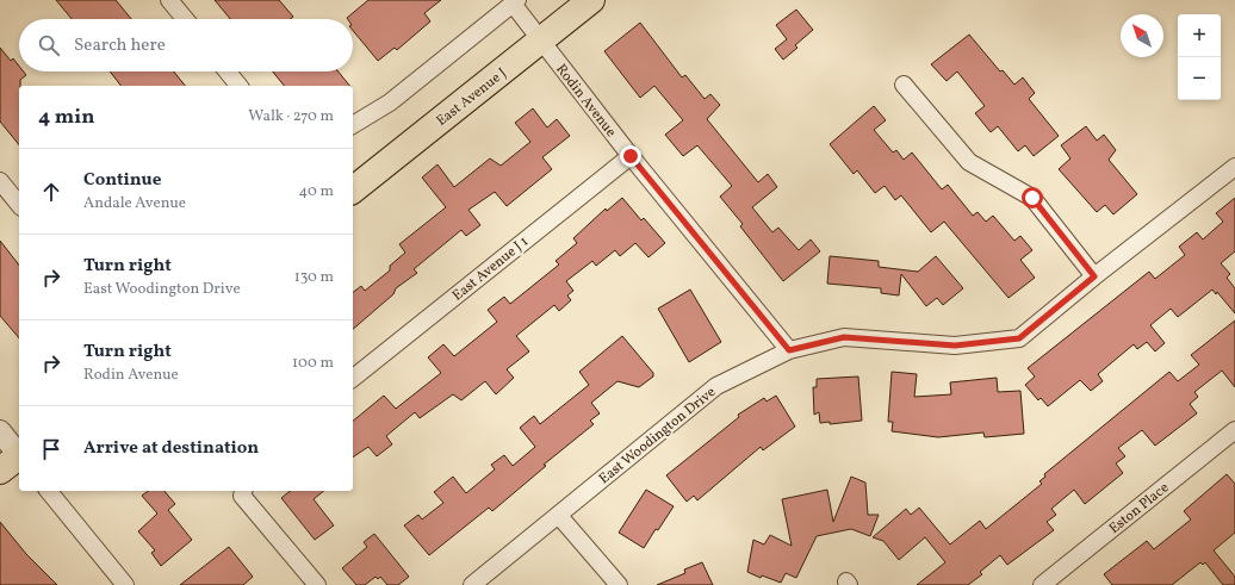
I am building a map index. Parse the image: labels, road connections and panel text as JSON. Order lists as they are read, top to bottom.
{
  "streets": {
    "main road": ["East Avenue J"],
    "street": [
      "Rodin Avenue",
      "East Avenue J 1",
      "East Woodington Drive",
      "Eston Place"
    ]
  },
  "crossings": [
    ["East Avenue J", "Rodin Avenue"],
    ["Rodin Avenue", "East Avenue J 1"],
    ["Rodin Avenue", "East Woodington Drive"]
  ],
  "north": "top left",
  "page": {
    "map_buttons": ["+", "−"],
    "search": "Search here",
    "heading": ["4 min", "Walk · 270 m"],
    "list": [
      ["Continue", "Andale Avenue", "40 m"],
      ["Turn right", "East Woodington Drive", "130 m"],
      ["Turn right", "Rodin Avenue", "100 m"],
      "Arrive at destination"
    ]
  }
}
